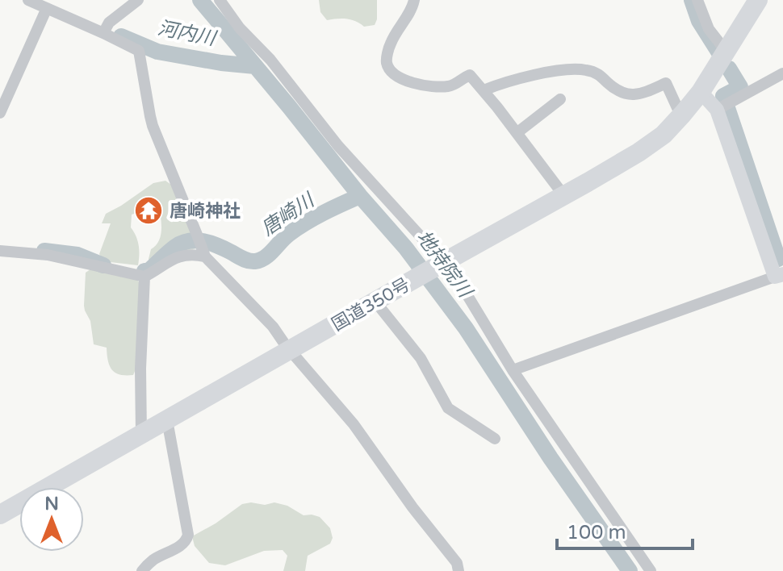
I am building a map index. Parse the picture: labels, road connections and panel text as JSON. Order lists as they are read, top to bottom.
{
  "streets": {
    "highway": ["国道350号"]
  },
  "water": ["河内川", "唐崎川", "地持院川"],
  "places": {
    "temple": ["唐崎神社"]
  },
  "scale_bar": "100 m",
  "north": "top"
}
